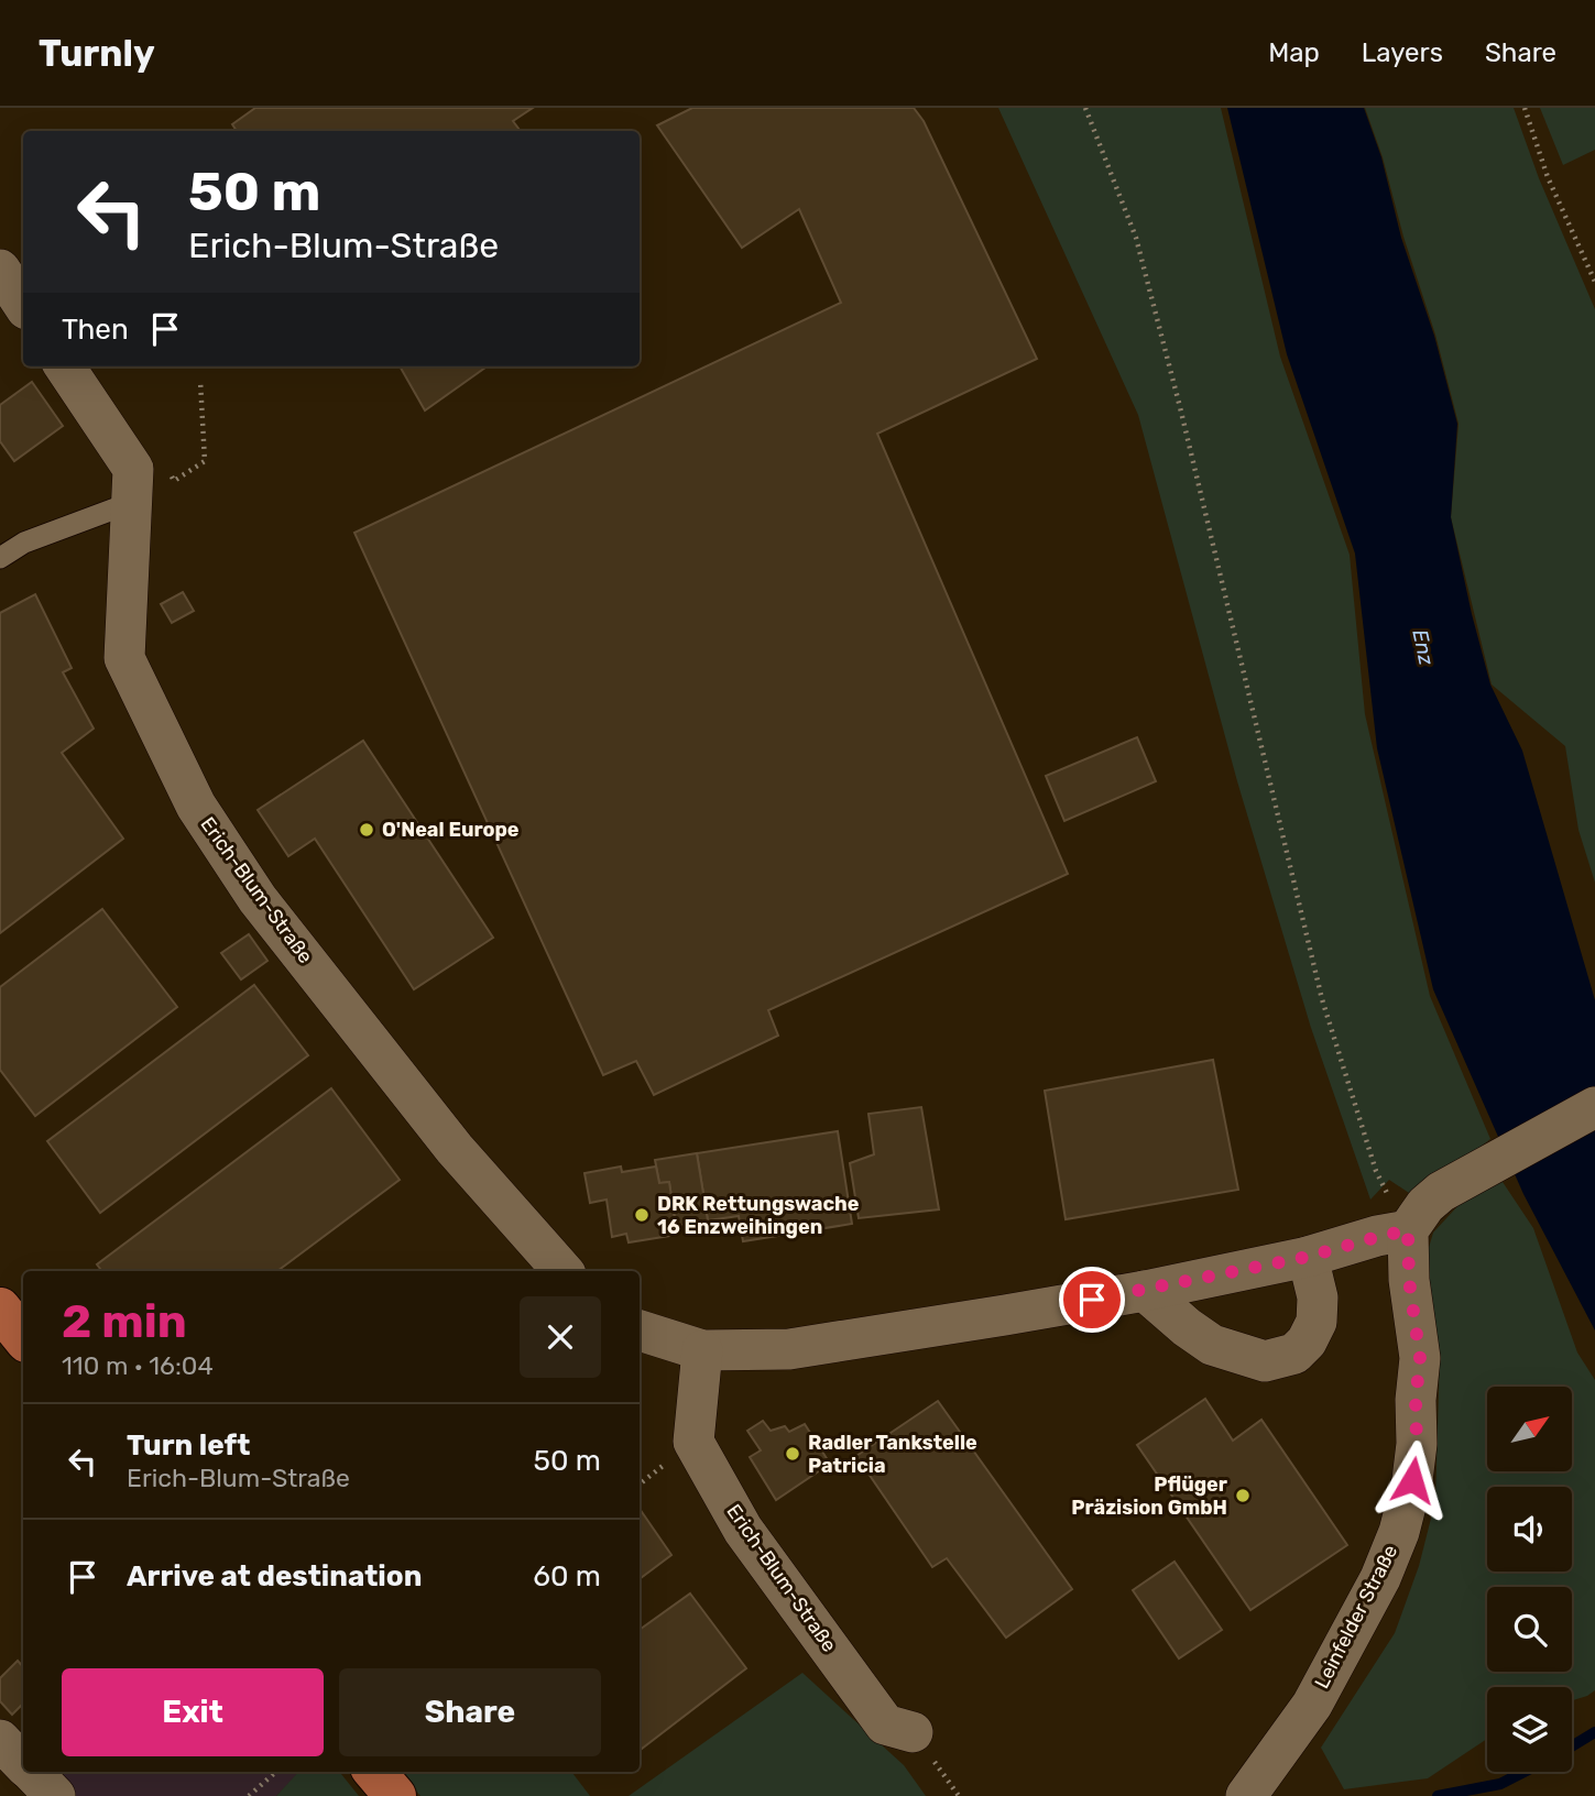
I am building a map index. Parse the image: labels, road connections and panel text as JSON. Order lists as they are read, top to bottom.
{
  "streets": {
    "street": ["Erich-Blum-Straße", "Leinfelder Straße"]
  },
  "water": ["Enz"],
  "places": [
    "O'Neal Europe",
    "DRK Rettungswache 16 Enzweihingen",
    "Radler Tankstelle Patricia",
    "Pflüger Präzision GmbH"
  ],
  "north": "top right",
  "page": {
    "header": "Turnly",
    "nav": ["Map", "Layers", "Share"],
    "turn": ["50 m", "Erich-Blum-Straße"],
    "then": "Then",
    "heading": ["2 min", "110 m · 16:04"],
    "list": [
      {
        "name": "Turn left",
        "note": "Erich-Blum-Straße",
        "value": "50 m"
      },
      {
        "name": "Arrive at destination",
        "value": "60 m"
      }
    ],
    "buttons": ["Exit", "Share"]
  }
}
